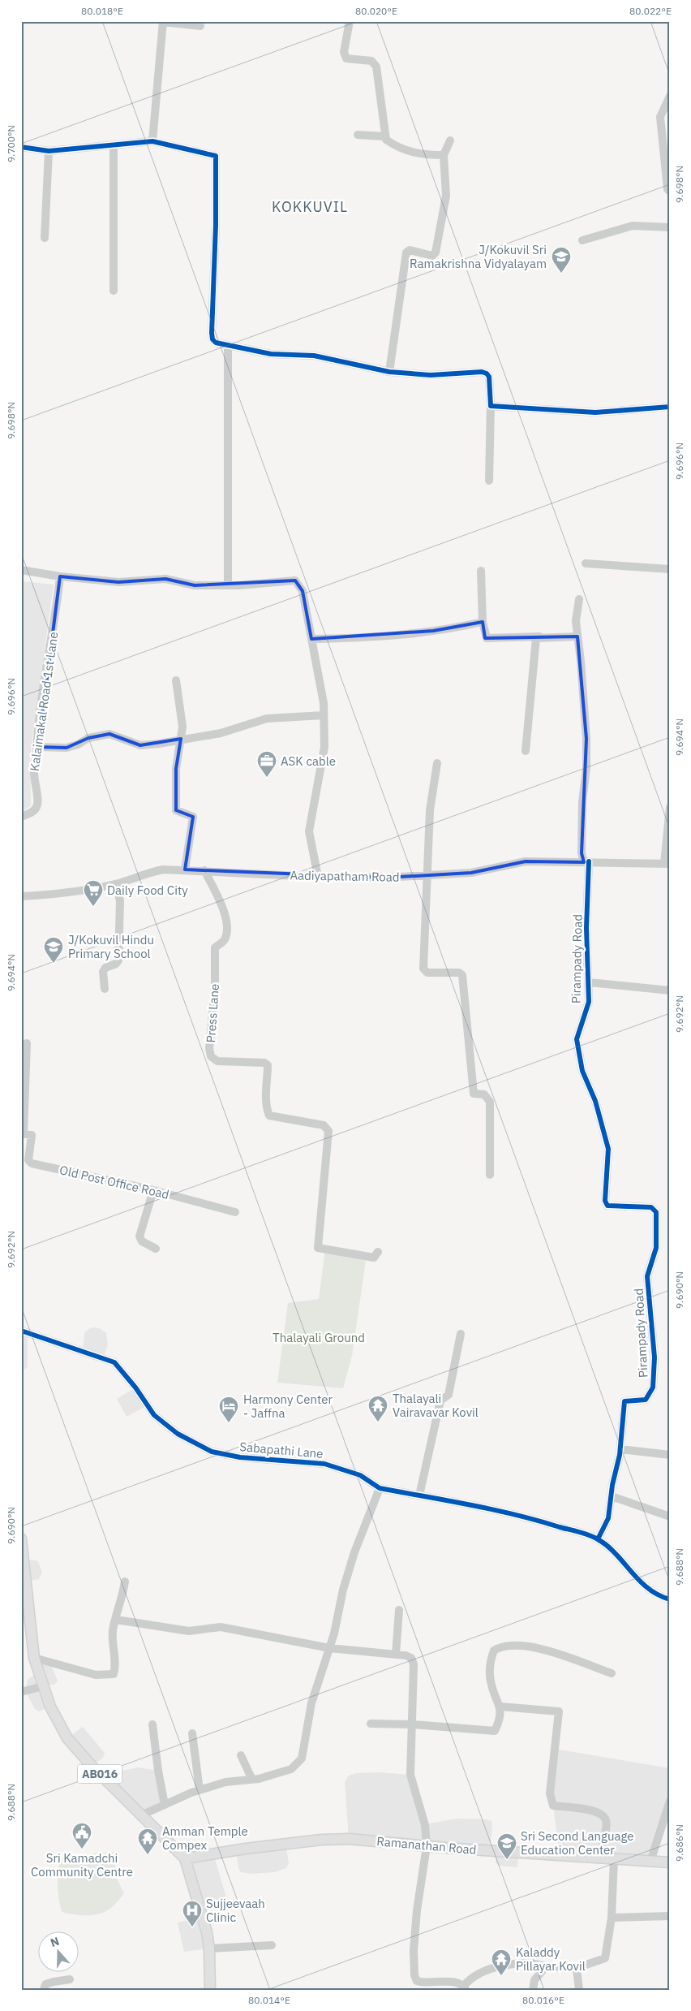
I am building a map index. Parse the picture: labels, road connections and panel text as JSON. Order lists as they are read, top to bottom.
{
  "streets": {
    "main road": ["AB016", "Ramanathan Road"],
    "street": [
      "Kalaimakal Road 1st Lane",
      "Aadiyapatham Road",
      "Pirampady Road",
      "Press Lane",
      "Old Post Office Road",
      "Sabapathi Lane"
    ]
  },
  "crossings": [
    ["Aadiyapatham Road", "Pirampady Road"],
    ["Aadiyapatham Road", "Press Lane"],
    ["Pirampady Road", "Sabapathi Lane"],
    ["AB016", "Ramanathan Road"]
  ],
  "districts": ["KOKKUVIL"],
  "parks": ["Thalayali Ground"],
  "places": {
    "school or university": ["J/Kokuvil Sri Ramakrishna Vidyalayam", "J/Kokuvil Hindu Primary School", "Sri Second Language Education Center"],
    "office": ["ASK cable"],
    "supermarket": ["Daily Food City"],
    "temple": ["Thalayali Vairavavar Kovil", "Amman Temple Compex", "Kaladdy Pillayar Kovil"],
    "hotel": ["Harmony Center - Jaffna"],
    "public building": ["Sri Kamadchi Community Centre"],
    "hospital": ["Sujjeevaah Clinic"]
  },
  "north": "top",
  "coordinates": [
    "80.018°E",
    "80.020°E",
    "80.022°E",
    "9.700°N",
    "9.698°N",
    "9.696°N",
    "9.694°N",
    "9.692°N",
    "9.690°N",
    "9.688°N",
    "9.686°N",
    "80.014°E",
    "80.016°E"
  ]
}
